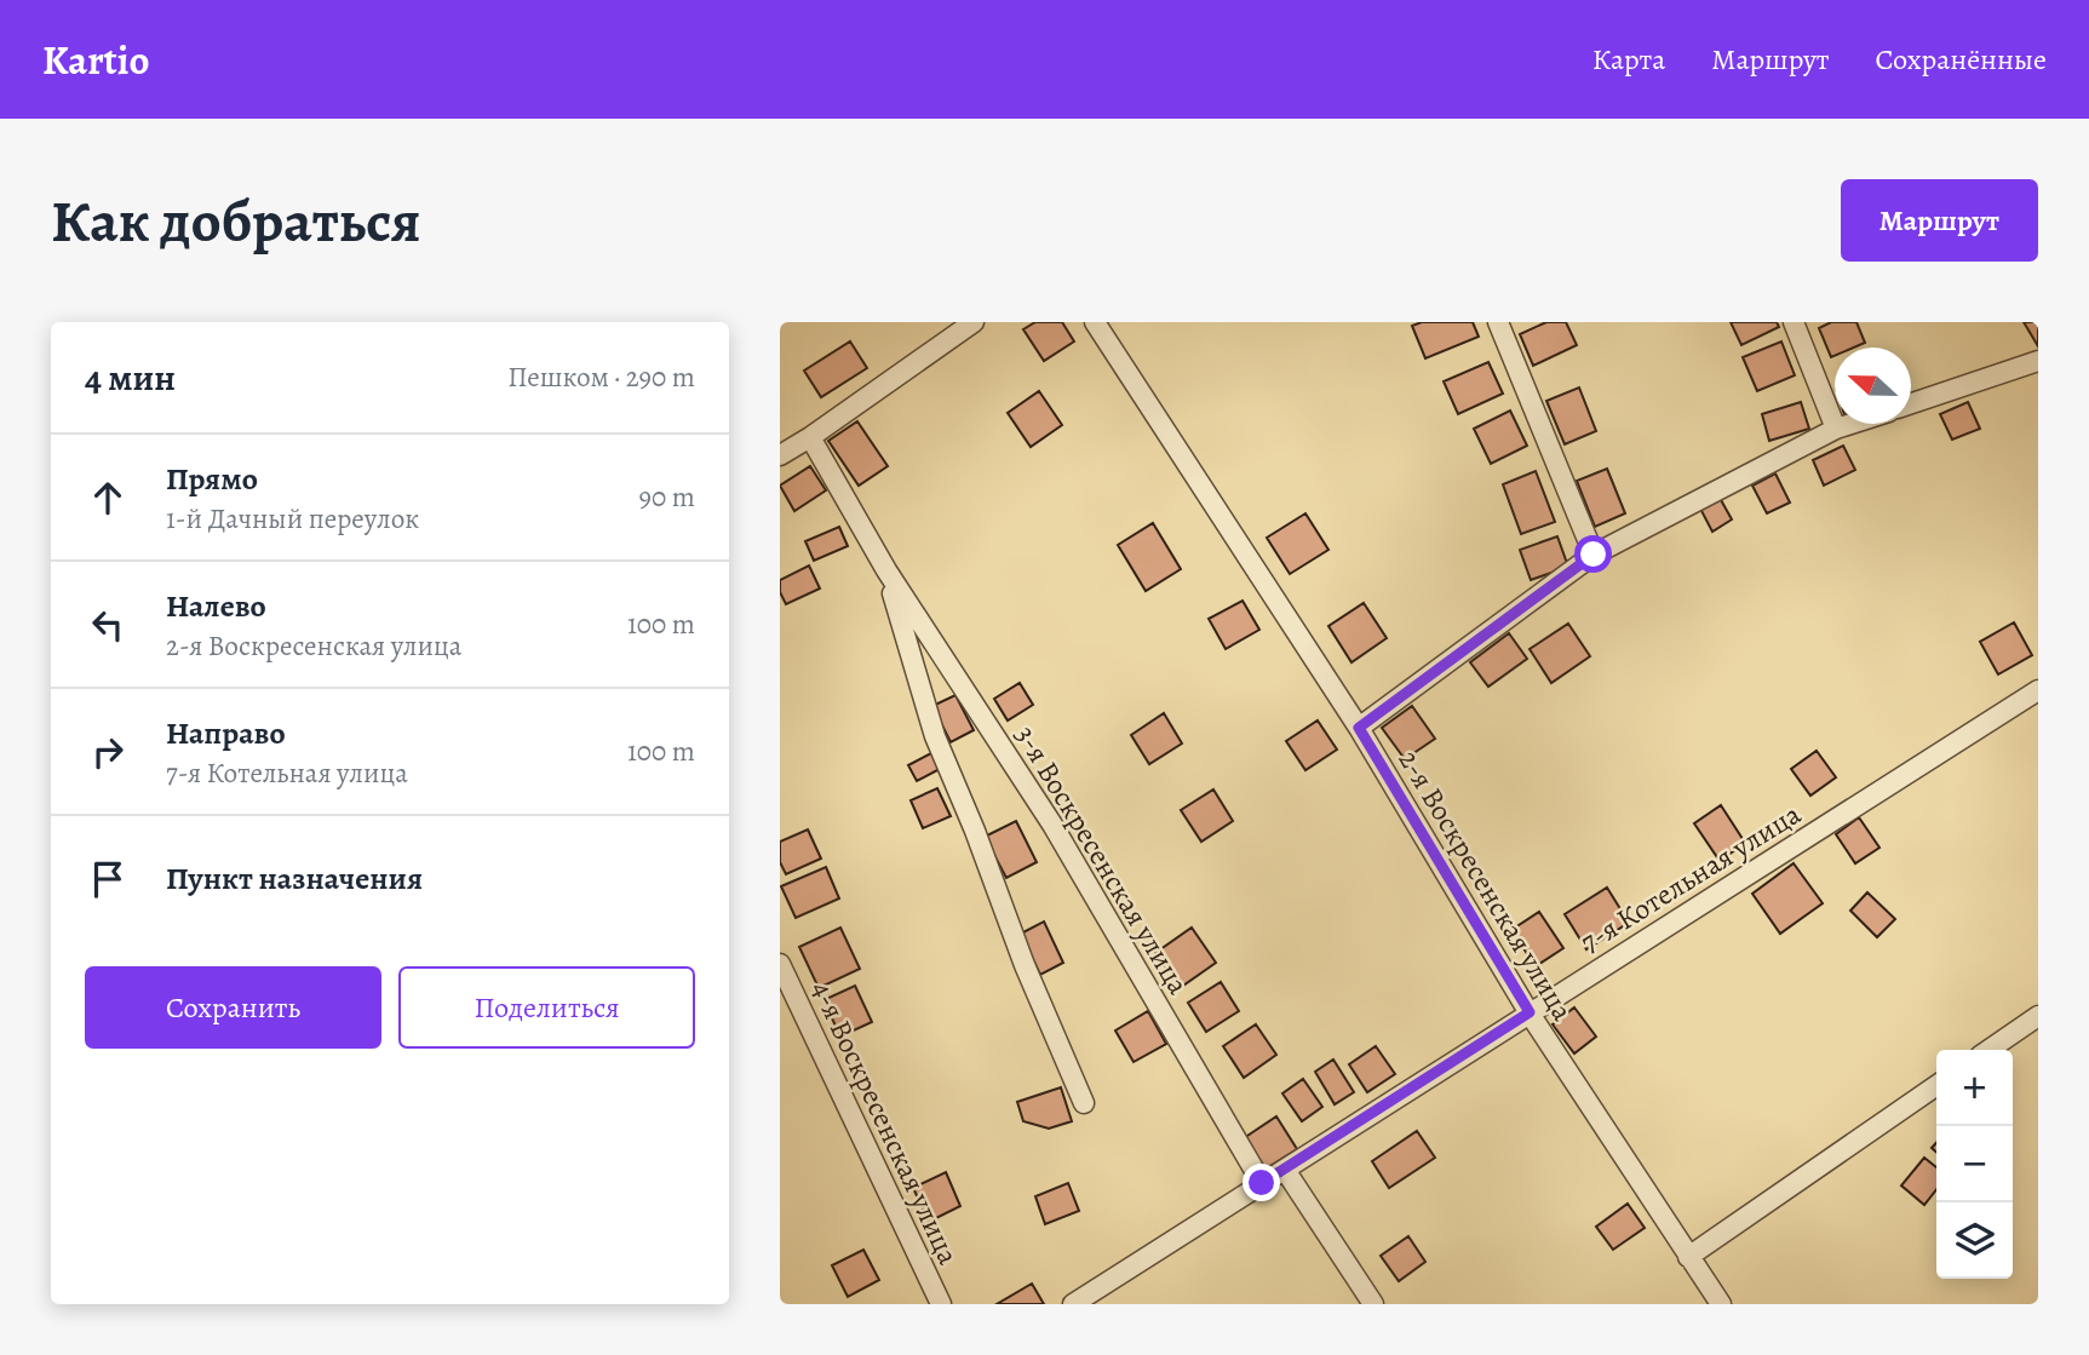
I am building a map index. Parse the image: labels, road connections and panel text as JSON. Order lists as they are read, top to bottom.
{
  "streets": {
    "street": [
      "3-я Воскресенская улица",
      "7-я Котельная улица",
      "2-я Воскресенская улица",
      "4-я Воскресенская улица"
    ]
  },
  "crossings": [
    ["3-я Воскресенская улица", "7-я Котельная улица"],
    ["7-я Котельная улица", "2-я Воскресенская улица"]
  ],
  "north": "left",
  "page": {
    "header": "Kartio",
    "nav": ["Карта", "Маршрут", "Сохранённые"],
    "buttons": [
      "Маршрут",
      ["Сохранить", "Поделиться"]
    ],
    "title": "Как добраться",
    "heading": ["4 мин", "Пешком · 290 m"],
    "list": [
      ["Прямо", "1-й Дачный переулок", "90 m"],
      ["Налево", "2-я Воскресенская улица", "100 m"],
      ["Направо", "7-я Котельная улица", "100 m"],
      "Пункт назначения"
    ],
    "map_buttons": ["+", "−"]
  }
}
